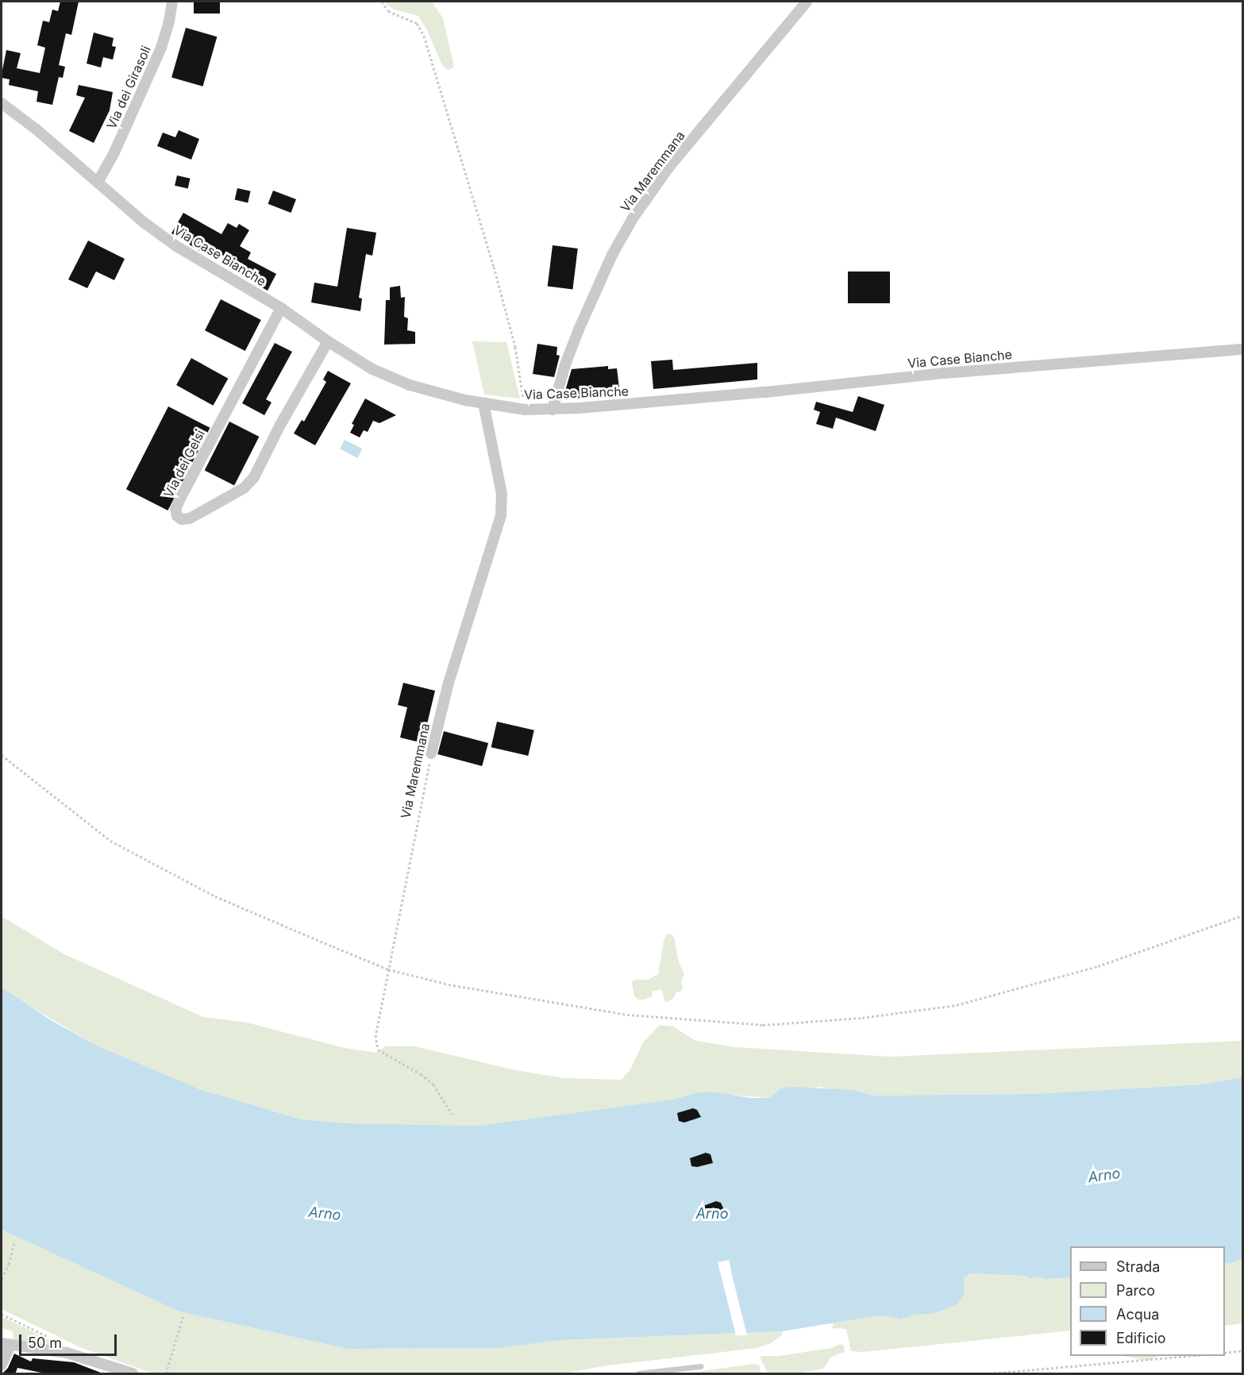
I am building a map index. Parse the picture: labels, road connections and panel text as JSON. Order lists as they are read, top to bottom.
{
  "streets": {
    "street": [
      "Via dei Girasoli",
      "Via Maremmana",
      "Via Case Bianche",
      "Via dei Gelsi"
    ]
  },
  "crossings": [
    ["Via dei Girasoli", "Via Case Bianche"],
    ["Via Maremmana", "Via Case Bianche"],
    ["Via Case Bianche", "Via dei Gelsi"]
  ],
  "water": ["Arno"],
  "legend": [
    "Strada",
    "Parco",
    "Acqua",
    "Edificio"
  ],
  "scale_bar": "50 m"
}
